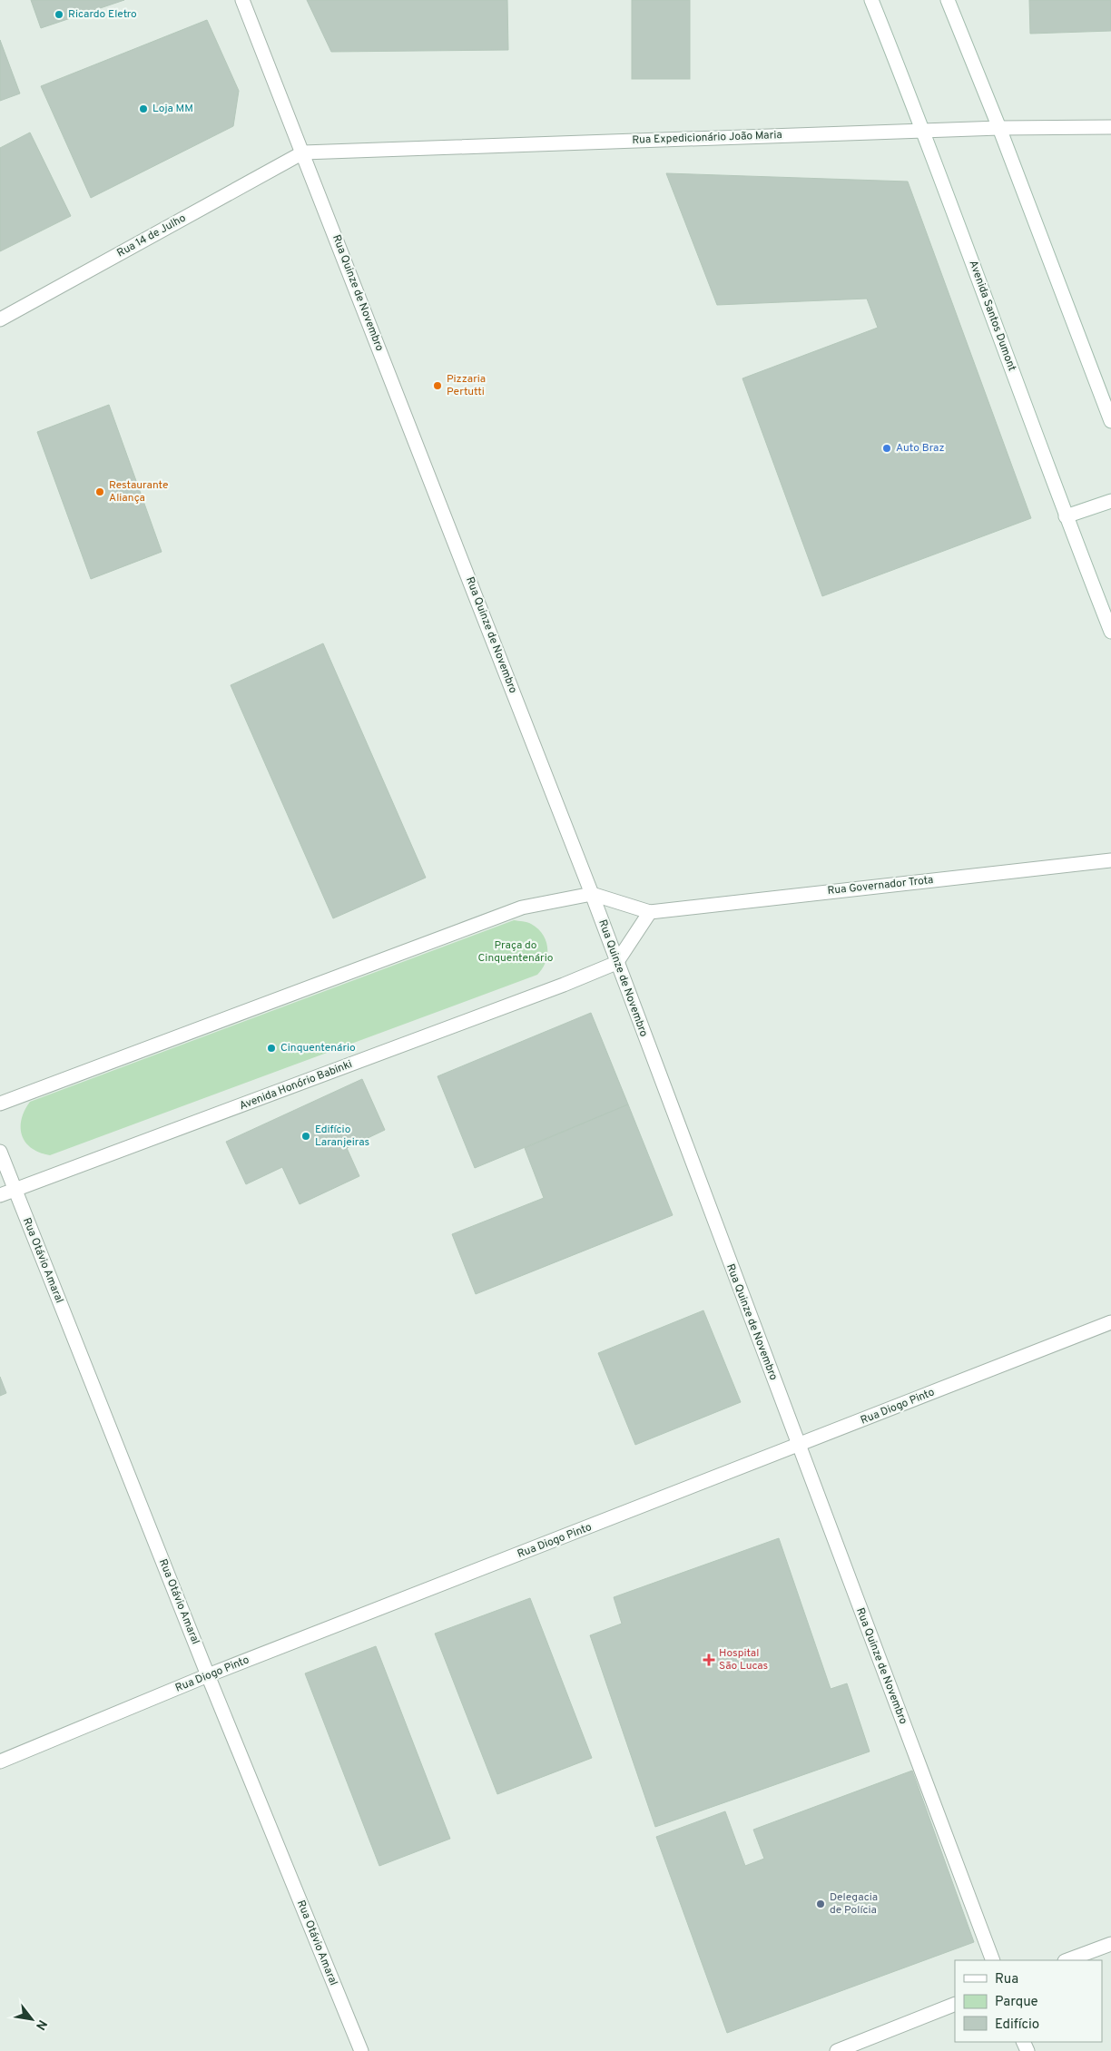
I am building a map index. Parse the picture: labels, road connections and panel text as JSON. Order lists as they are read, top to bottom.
{
  "streets": {
    "street": [
      "Rua Expedicionário João Maria",
      "Rua 14 de Julho",
      "Rua Quinze de Novembro",
      "Avenida Santos Dumont",
      "Rua Governador Trota",
      "Avenida Honório Babinki",
      "Rua Otávio Amaral",
      "Rua Diogo Pinto"
    ]
  },
  "crossings": [
    ["Rua Expedicionário João Maria", "Rua 14 de Julho"],
    ["Rua Expedicionário João Maria", "Rua Quinze de Novembro"],
    ["Rua Expedicionário João Maria", "Avenida Santos Dumont"],
    ["Rua 14 de Julho", "Rua Quinze de Novembro"],
    ["Rua Quinze de Novembro", "Rua Governador Trota"],
    ["Rua Quinze de Novembro", "Avenida Honório Babinki"],
    ["Rua Quinze de Novembro", "Rua Diogo Pinto"],
    ["Avenida Honório Babinki", "Rua Otávio Amaral"],
    ["Rua Otávio Amaral", "Rua Diogo Pinto"]
  ],
  "parks": ["Praça do Cinquentenário"],
  "places": {
    "other": [
      "Ricardo Eletro",
      "Loja MM",
      "Pizzaria Pertutti",
      "Auto Braz",
      "Restaurante Aliança",
      "Cinquentenário",
      "Edifício Laranjeiras",
      "Delegacia de Polícia"
    ],
    "health": ["Hospital São Lucas"]
  },
  "legend": ["Rua", "Parque", "Edifício"],
  "north": "bottom right"
}
